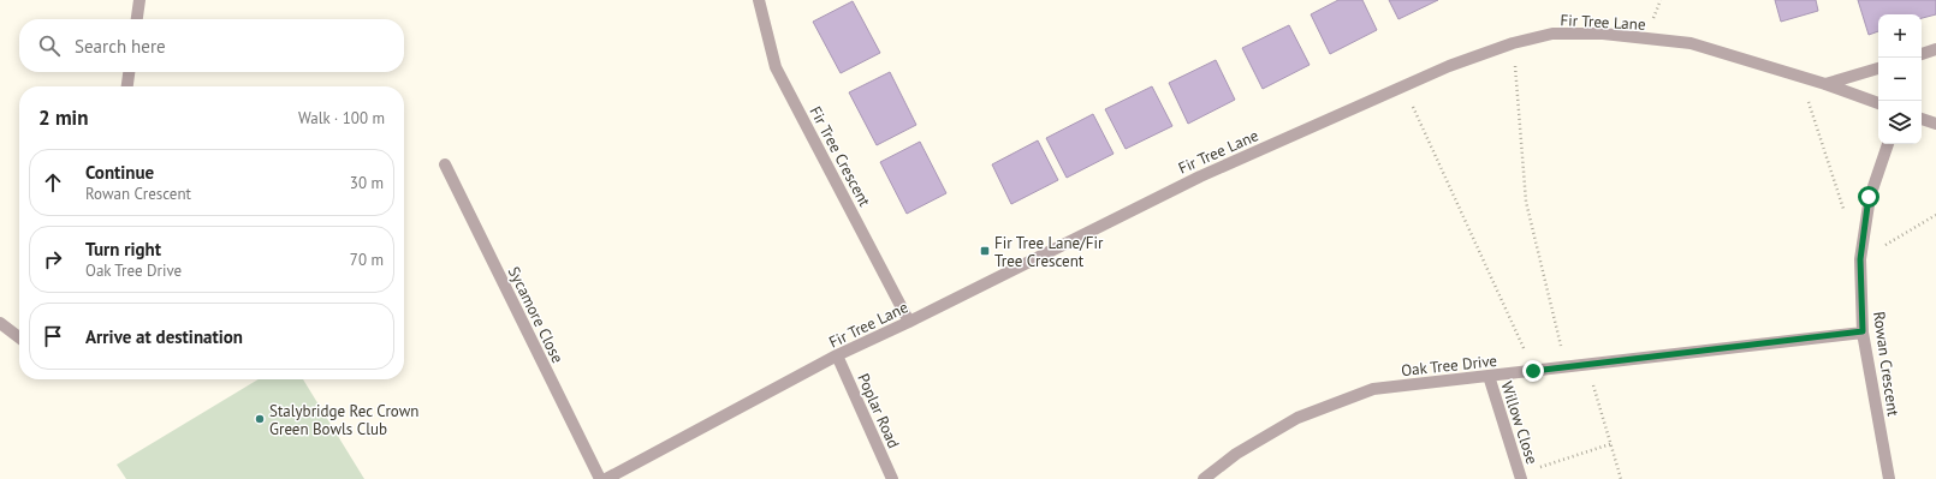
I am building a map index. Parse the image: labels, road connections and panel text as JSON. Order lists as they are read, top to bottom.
{
  "streets": {
    "street": [
      "Fir Tree Lane",
      "Fir Tree Crescent",
      "Sycamore Close",
      "Rowan Crescent",
      "Oak Tree Drive",
      "Poplar Road",
      "Willow Close"
    ]
  },
  "crossings": [
    ["Fir Tree Lane", "Fir Tree Crescent"],
    ["Fir Tree Lane", "Poplar Road"],
    ["Rowan Crescent", "Oak Tree Drive"],
    ["Oak Tree Drive", "Willow Close"]
  ],
  "places": {
    "transit": ["Fir Tree Lane/Fir Tree Crescent"],
    "other": ["Stalybridge Rec Crown Green Bowls Club"]
  },
  "page": {
    "map_buttons": ["+", "−"],
    "search": "Search here",
    "heading": ["2 min", "Walk · 100 m"],
    "list": [
      ["Continue", "Rowan Crescent", "30 m"],
      ["Turn right", "Oak Tree Drive", "70 m"],
      "Arrive at destination"
    ]
  }
}
